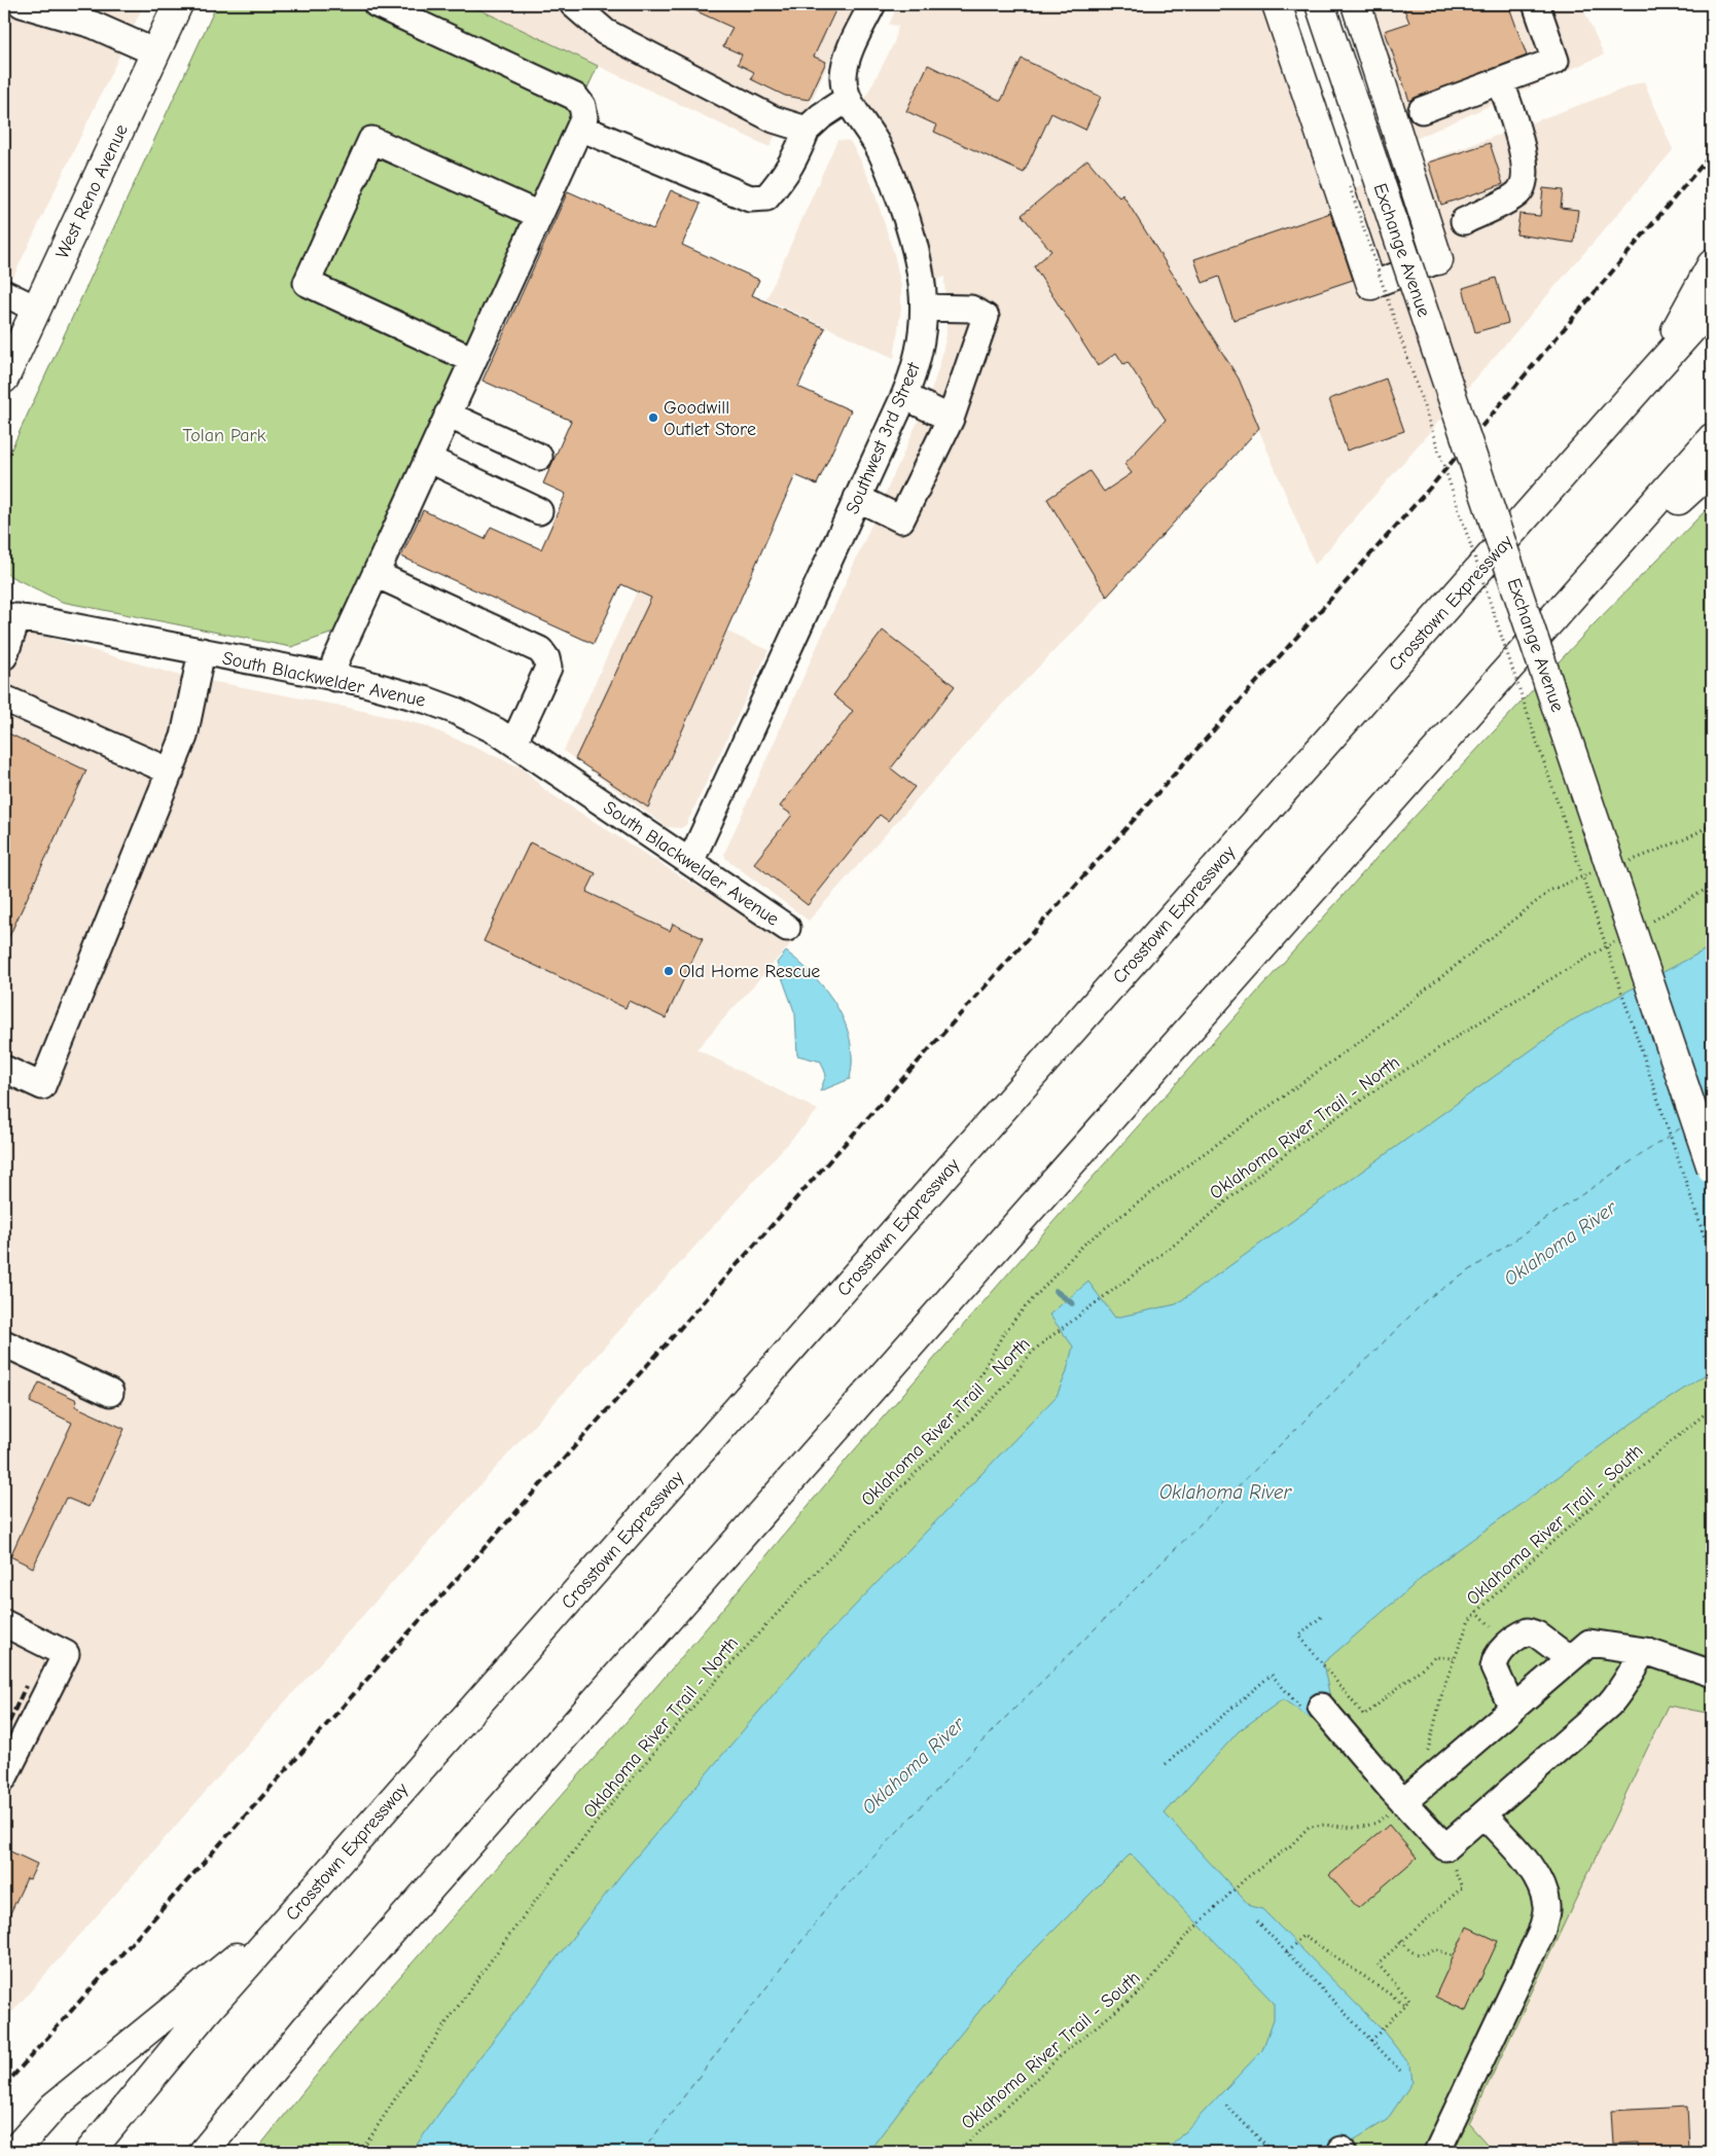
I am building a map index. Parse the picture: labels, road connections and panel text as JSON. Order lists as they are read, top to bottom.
{
  "streets": {
    "main road": ["West Reno Avenue", "Exchange Avenue", "Crosstown Expressway"],
    "street": ["Southwest 3rd Street", "South Blackwelder Avenue"],
    "path": ["Oklahoma River Trail - North", "Oklahoma River Trail - South"]
  },
  "crossings": [
    ["Southwest 3rd Street", "South Blackwelder Avenue"]
  ],
  "water": ["Oklahoma River"],
  "parks": ["Tolan Park"],
  "places": ["Goodwill Outlet Store", "Old Home Rescue"]
}
